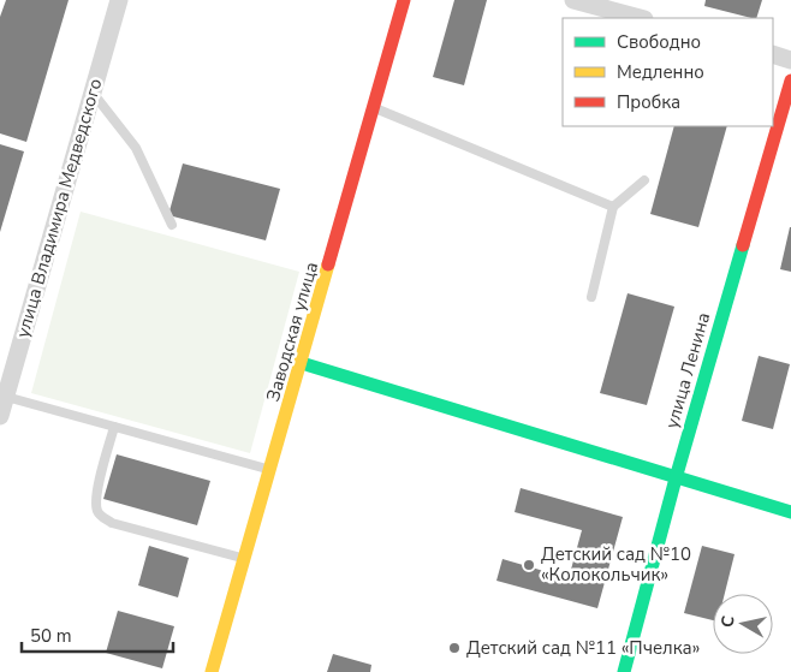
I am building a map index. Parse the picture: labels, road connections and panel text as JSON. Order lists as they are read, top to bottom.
{
  "streets": {
    "street": ["улица Владимира Медведского", "Заводская улица", "улица Ленина"]
  },
  "places": ["Детский сад №10 «Колокольчик»", "Детский сад №11 «Пчелка»"],
  "legend": ["Свободно", "Медленно", "Пробка"],
  "scale_bar": "50 m",
  "north": "left"
}
